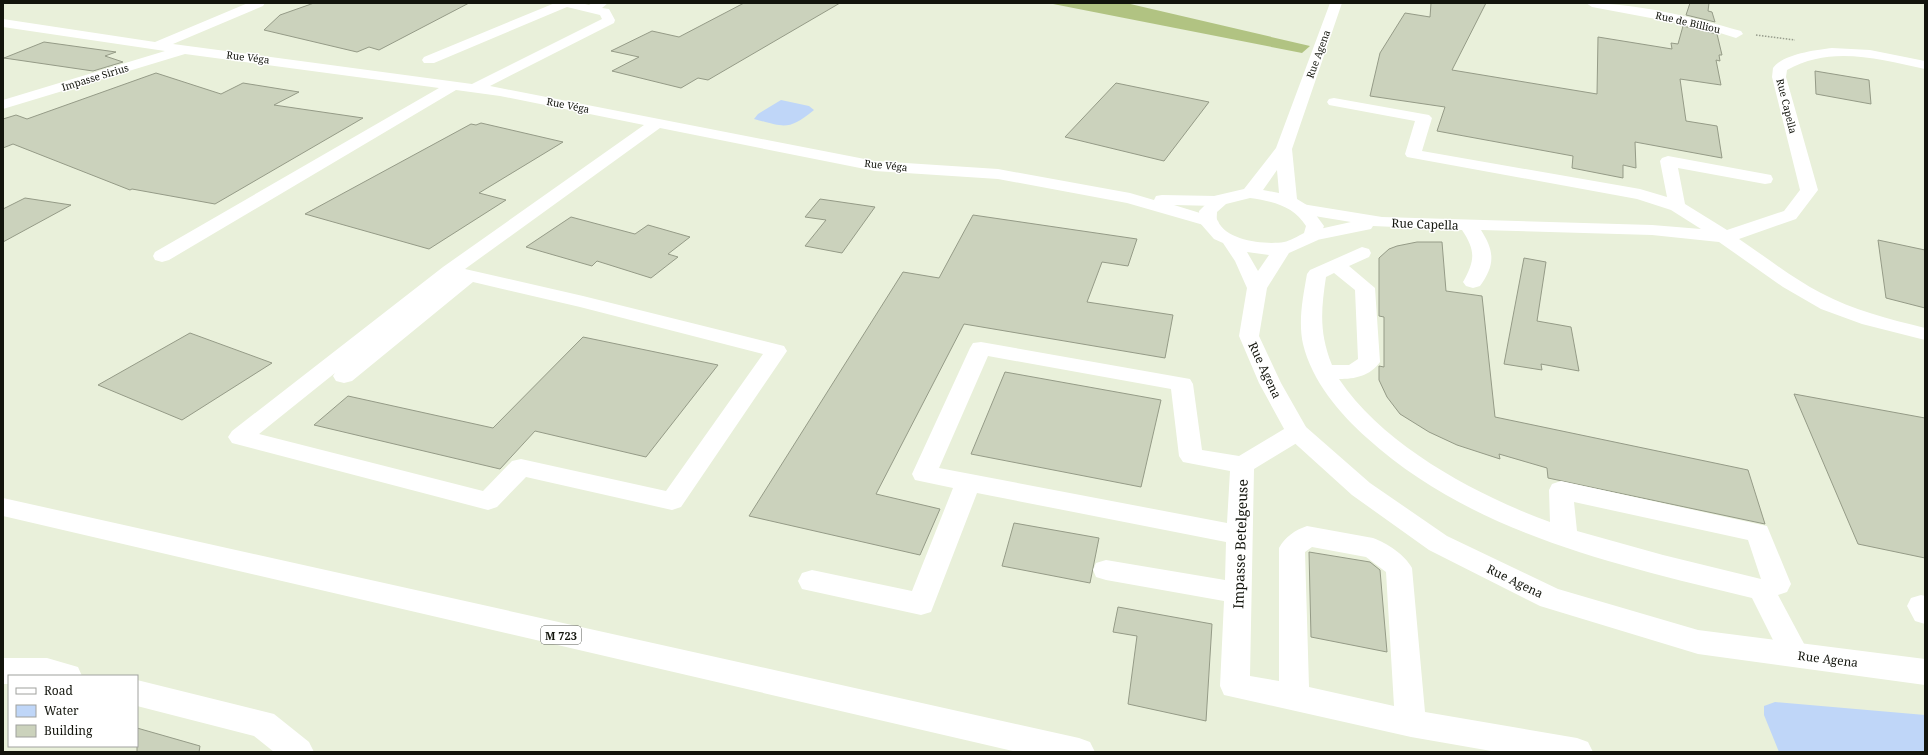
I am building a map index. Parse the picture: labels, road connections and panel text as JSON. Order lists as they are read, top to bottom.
{
  "streets": {
    "street": [
      "Rue de Billiou",
      "Rue Agena",
      "Rue Véga",
      "Impasse Sirius",
      "Rue Capella",
      "Impasse Betelgeuse",
      "M 723"
    ]
  },
  "crossings": [
    ["Rue Agena", "Rue Véga"],
    ["Rue Agena", "Rue Capella"],
    ["Rue Agena", "Impasse Betelgeuse"],
    ["Rue Véga", "Impasse Sirius"],
    ["Rue Véga", "Rue Capella"]
  ],
  "legend": ["Road", "Water", "Building"]
}
